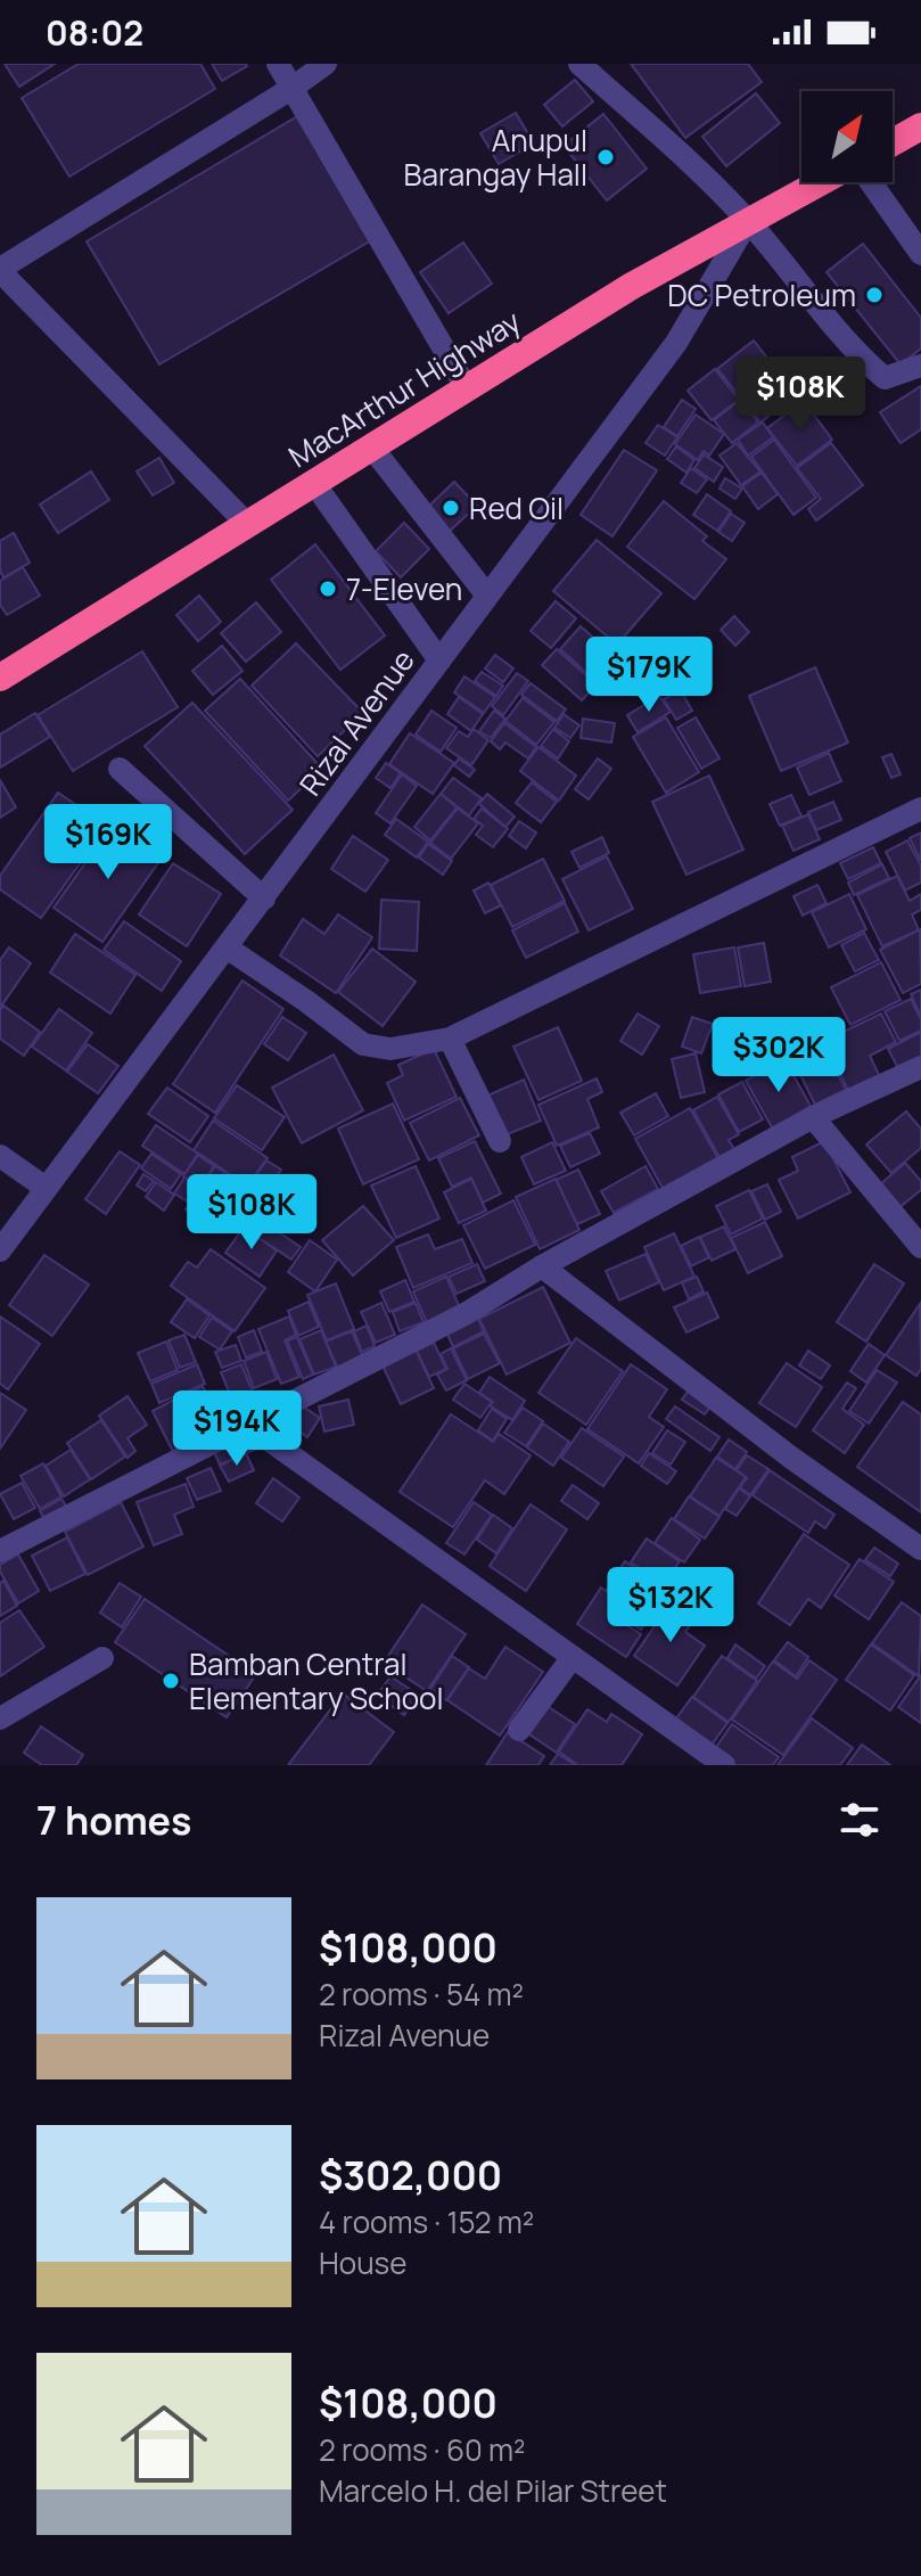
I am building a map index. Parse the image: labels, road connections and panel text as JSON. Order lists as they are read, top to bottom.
{
  "streets": {
    "highway": ["MacArthur Highway"],
    "street": ["Rizal Avenue"]
  },
  "crossings": [
    ["MacArthur Highway", "Rizal Avenue"]
  ],
  "places": [
    "Anupul Barangay Hall",
    "DC Petroleum",
    "Red Oil",
    "7-Eleven",
    "Bamban Central Elementary School"
  ],
  "north": "top right",
  "page": {
    "status": "08:02",
    "price": [
      "$108K",
      "$179K",
      "$169K",
      "$302K",
      "$108K",
      "$194K",
      "$132K"
    ],
    "heading": "7 homes",
    "list": [
      {
        "name": "$108,000",
        "note": "2 rooms · 54 m² · Rizal Avenue"
      },
      {
        "name": "$302,000",
        "note": "4 rooms · 152 m² · House"
      },
      {
        "name": "$108,000",
        "note": "2 rooms · 60 m² · Marcelo H. del Pilar Street"
      }
    ]
  }
}
